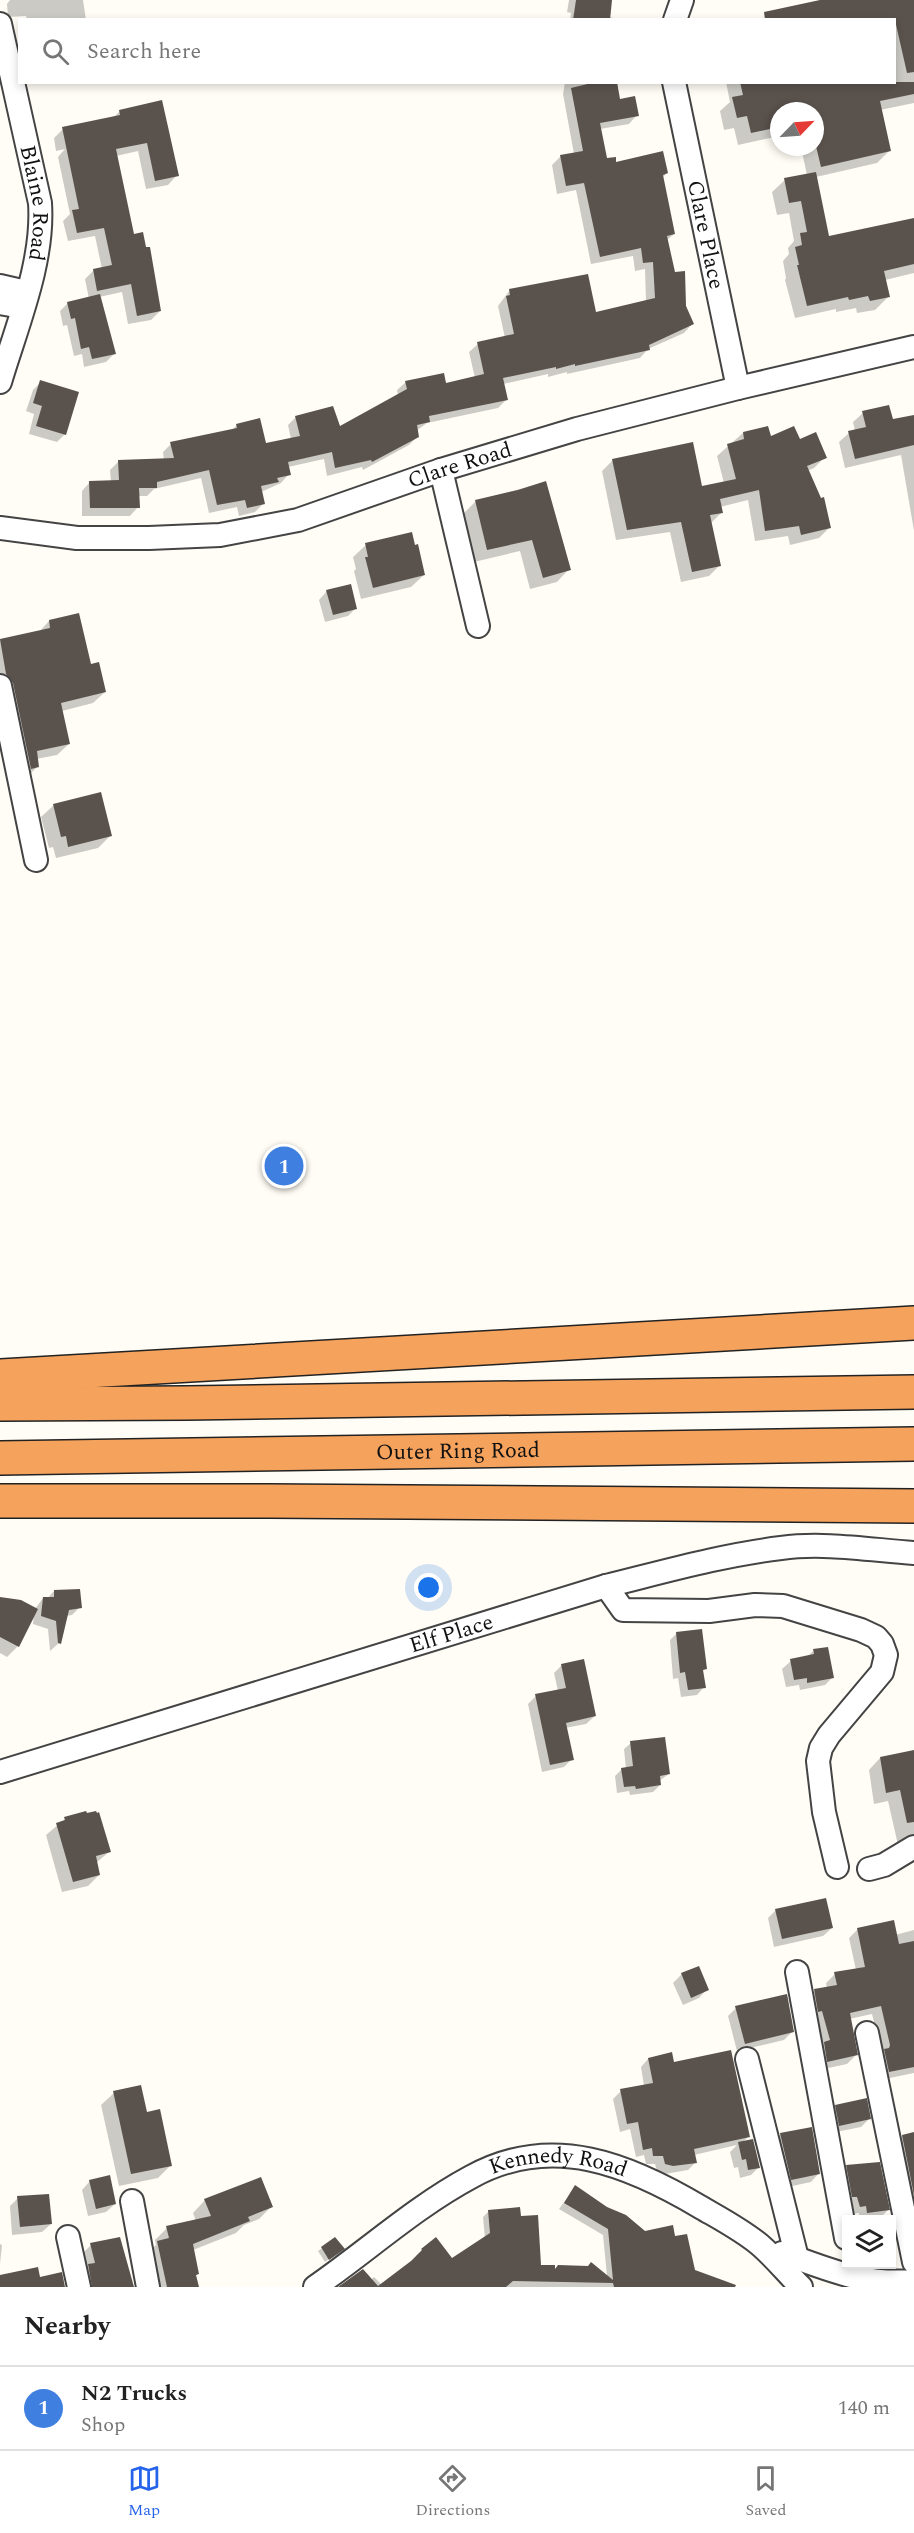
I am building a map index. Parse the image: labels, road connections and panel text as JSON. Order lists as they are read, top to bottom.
{
  "streets": {
    "highway": ["Outer Ring Road"],
    "street": [
      "Blaine Road",
      "Clare Place",
      "Clare Road",
      "Elf Place",
      "Kennedy Road"
    ]
  },
  "crossings": [
    ["Clare Place", "Clare Road"]
  ],
  "north": "top right",
  "page": {
    "search": "Search here",
    "pins": "1",
    "heading": "Nearby",
    "list": [
      {
        "mark": "1",
        "name": "N2 Trucks",
        "note": "Shop",
        "value": "140 m"
      }
    ],
    "nav": ["Map", "Directions", "Saved"]
  }
}
